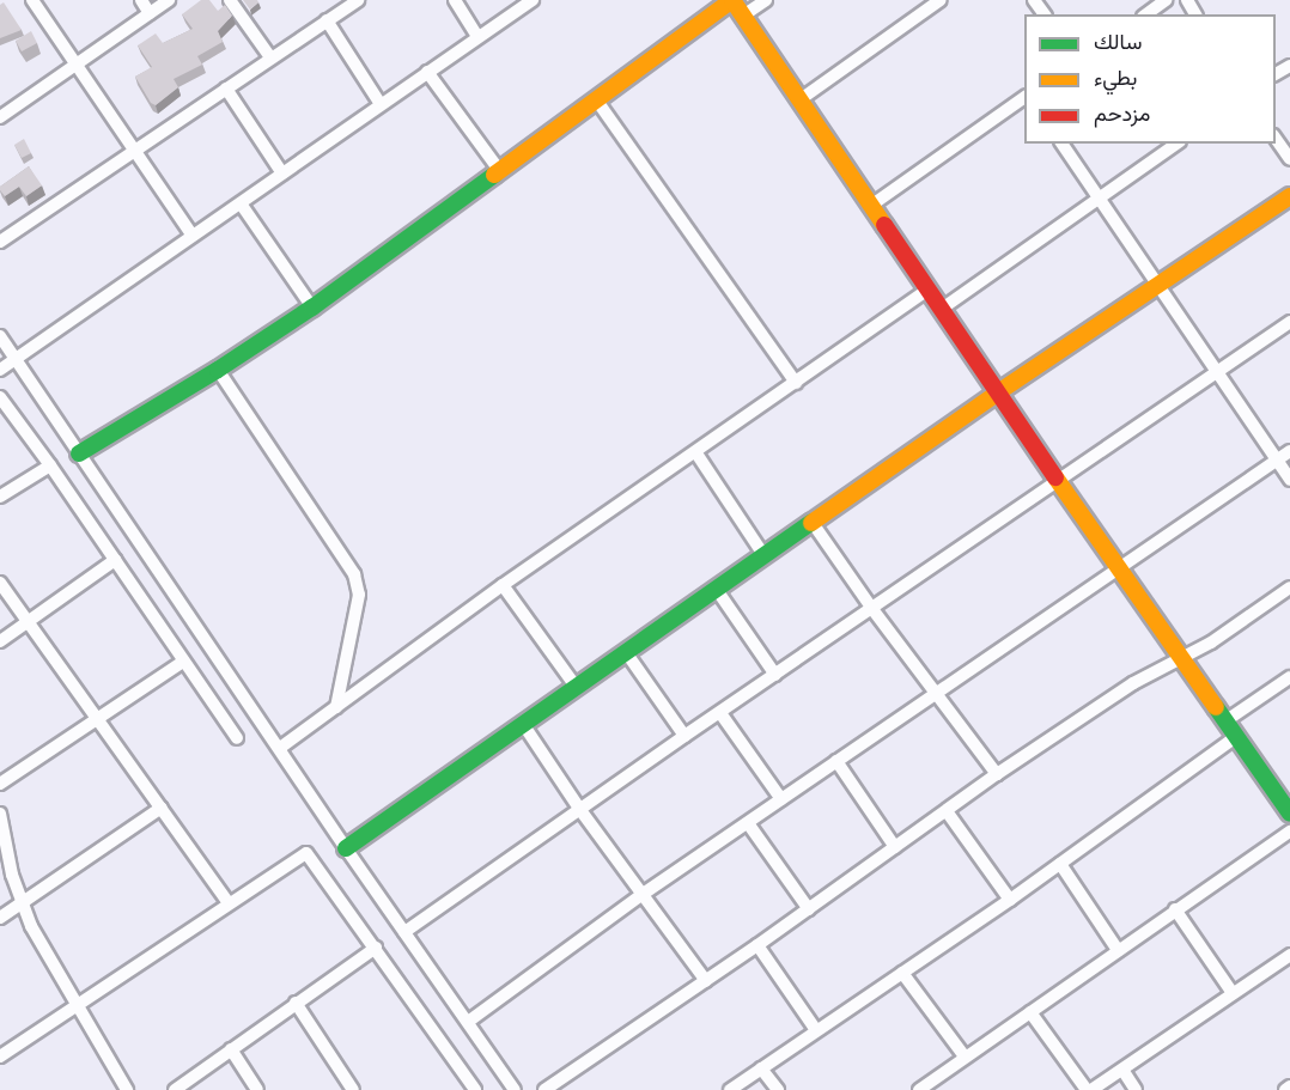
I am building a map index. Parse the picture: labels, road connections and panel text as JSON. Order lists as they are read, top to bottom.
{
  "legend": ["سالك", "بطيء", "مزدحم"]
}
